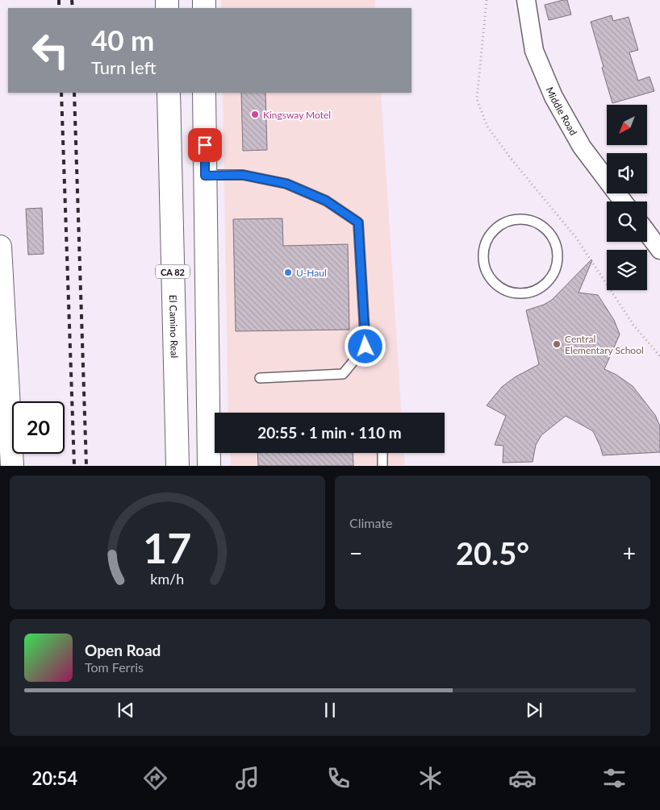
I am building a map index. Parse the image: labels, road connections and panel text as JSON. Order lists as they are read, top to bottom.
{
  "streets": {
    "main road": ["CA 82", "El Camino Real"],
    "street": ["Middle Road"]
  },
  "places": ["Kingsway Motel", "U-Haul", "Central Elementary School"],
  "north": "bottom left",
  "page": {
    "turn": ["40 m", "Turn left"],
    "limit": "20",
    "trip": "20:55 · 1 min · 110 m",
    "tile": "Climate",
    "heat": ["−", "20.5°", "+"],
    "song": ["Open Road", "Tom Ferris"],
    "tabs": "20:54",
    "gauge": ["17", "km/h"]
  }
}
